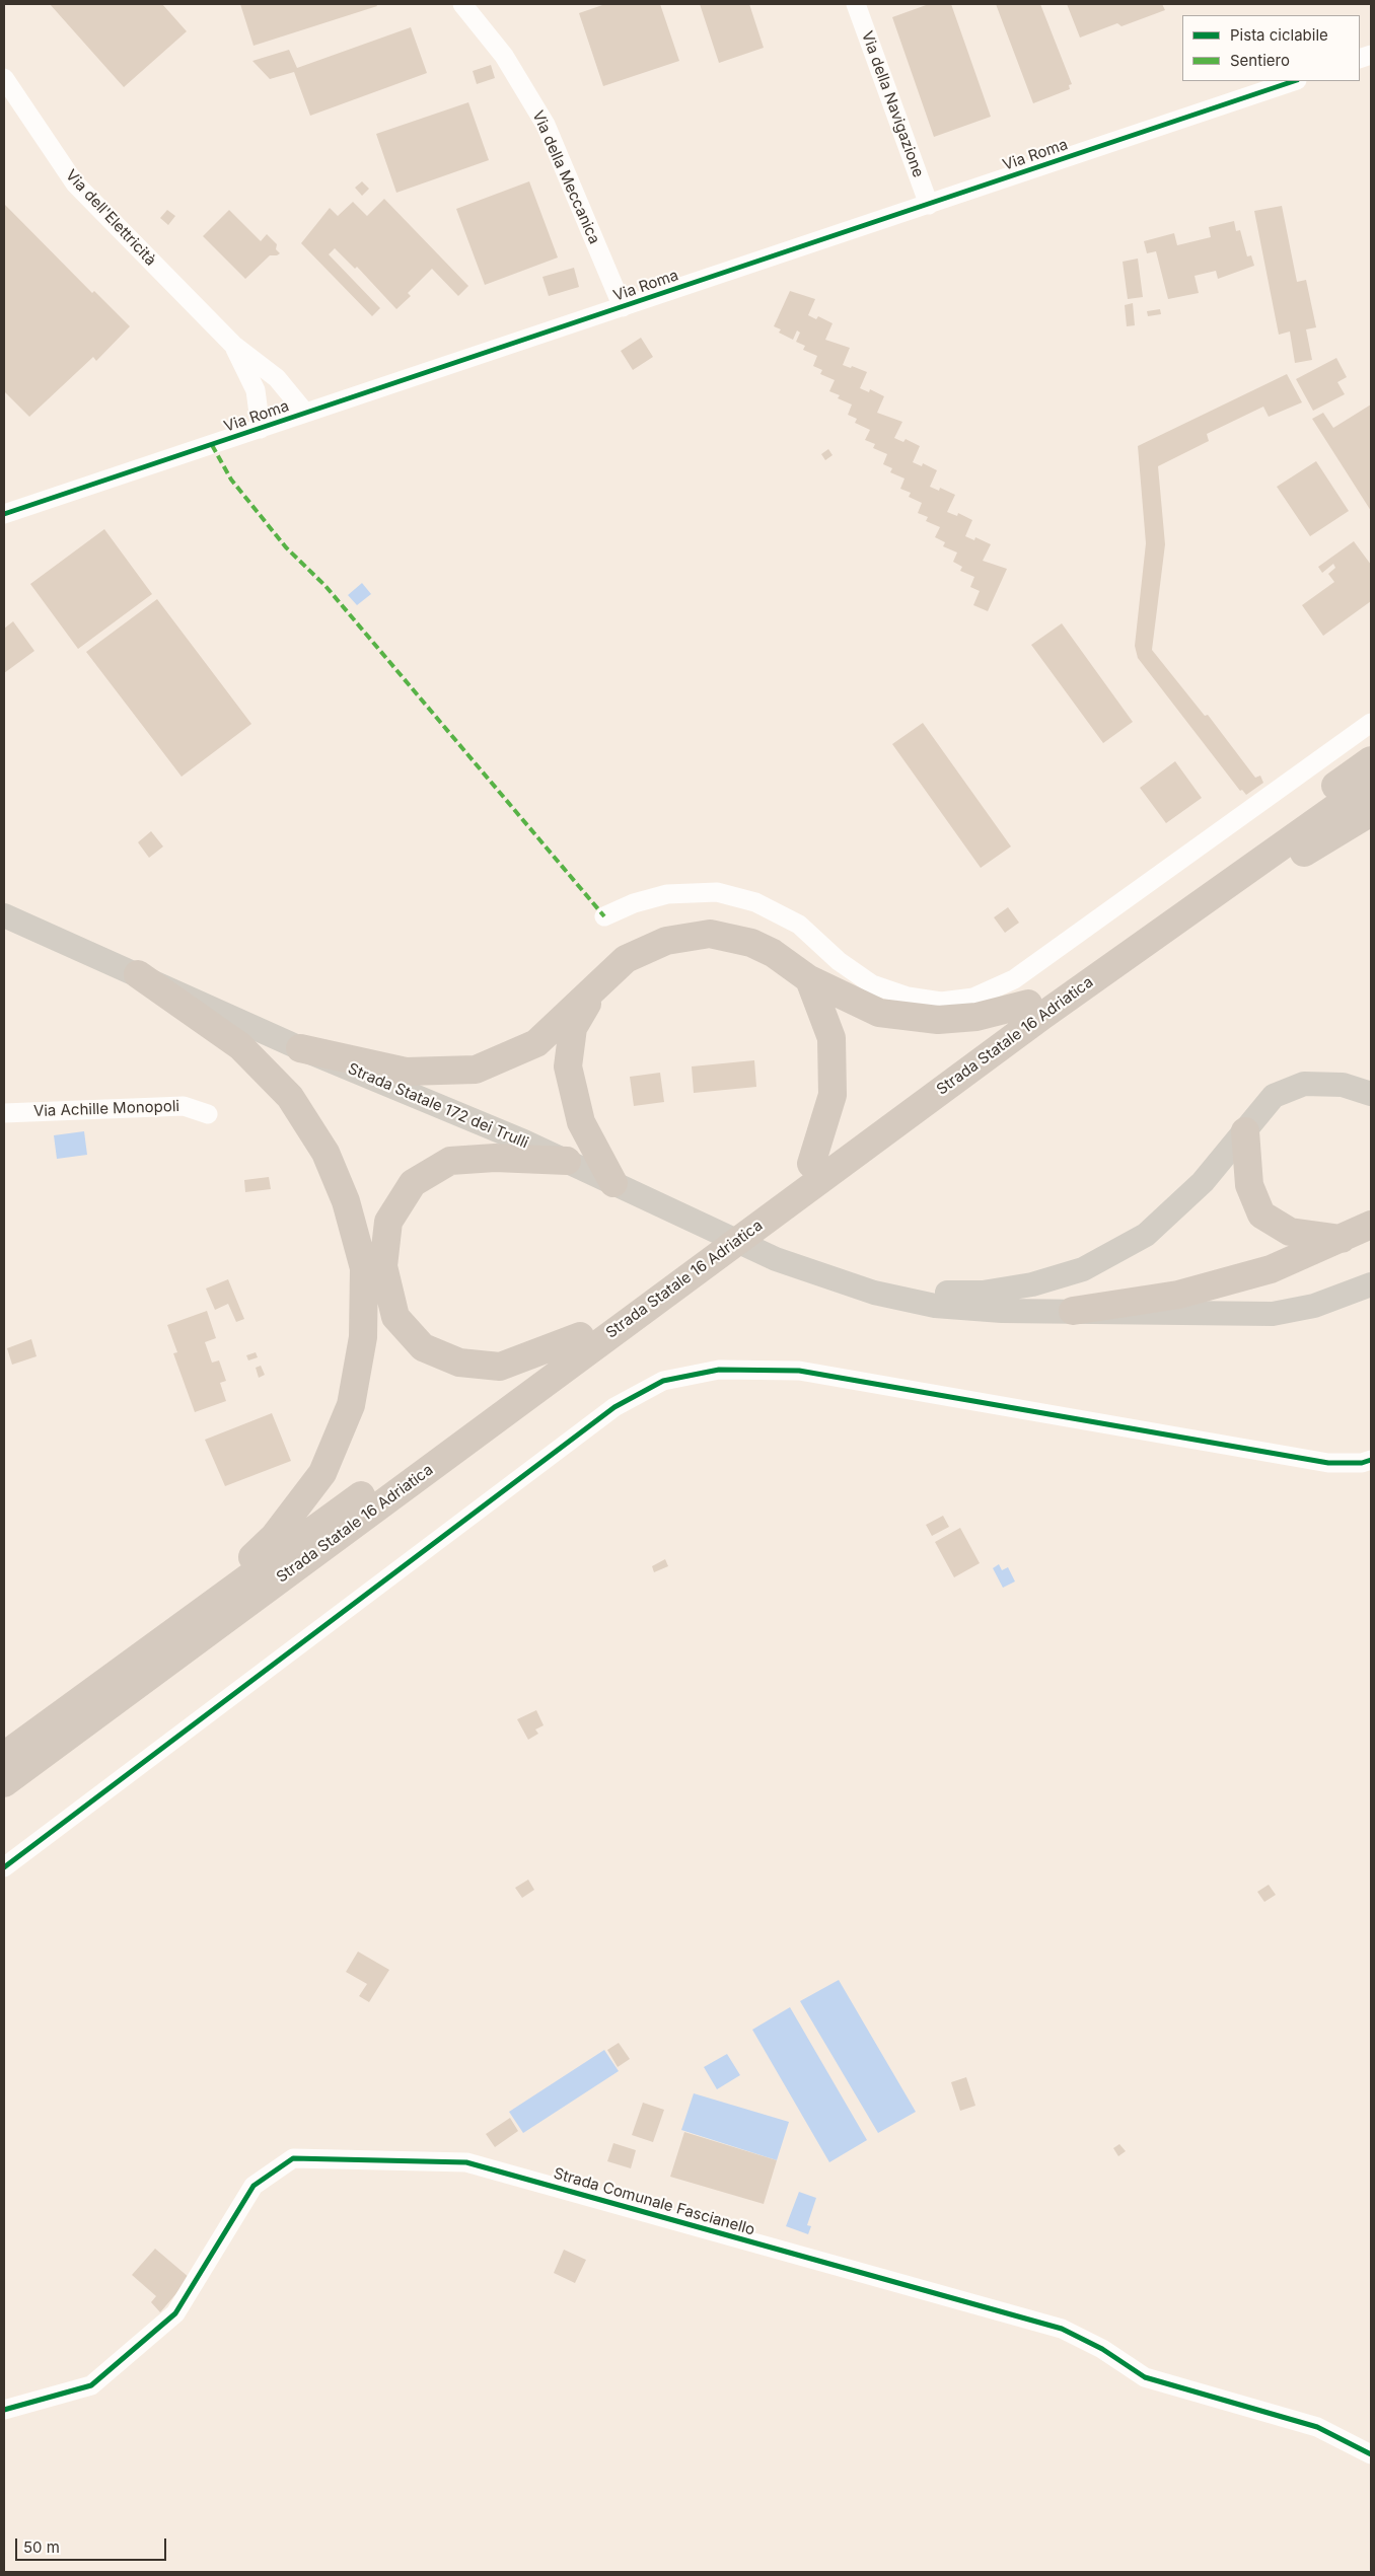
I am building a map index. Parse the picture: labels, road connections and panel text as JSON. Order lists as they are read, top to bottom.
{
  "streets": {
    "highway": ["Strada Statale 16 Adriatica"],
    "main road": ["Strada Statale 172 dei Trulli"],
    "street": [
      "Via della Navigazione",
      "Via Roma",
      "Via della Meccanica",
      "Via dell'Elettricità",
      "Via Achille Monopoli",
      "Strada Comunale Fascianello"
    ]
  },
  "crossings": [
    ["Via della Navigazione", "Via Roma"],
    ["Via Roma", "Via della Meccanica"],
    ["Via Roma", "Via dell'Elettricità"]
  ],
  "legend": ["Pista ciclabile", "Sentiero"],
  "scale_bar": "50 m"
}
